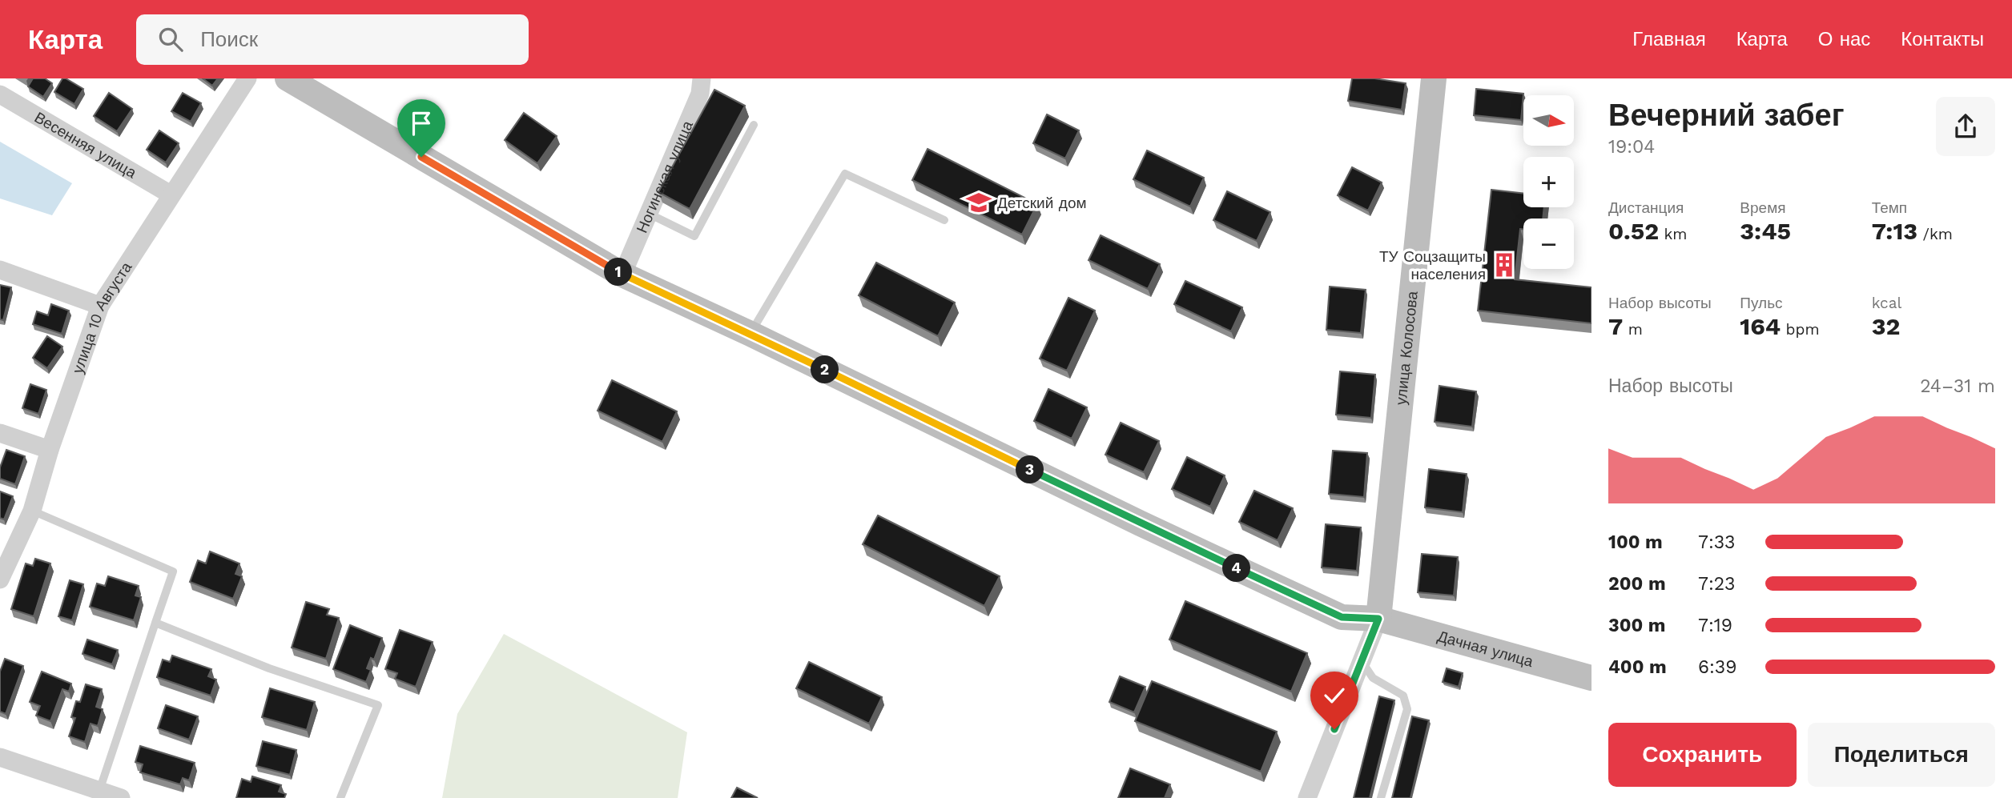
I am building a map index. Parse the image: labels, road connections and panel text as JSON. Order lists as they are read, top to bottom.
{
  "streets": {
    "street": [
      "Весенняя улица",
      "Ногинская улица",
      "улица 10 Августа",
      "улица Колосова",
      "Дачная улица"
    ]
  },
  "crossings": [
    ["Весенняя улица", "улица 10 Августа"],
    ["Ногинская улица", "Дачная улица"],
    ["улица Колосова", "Дачная улица"]
  ],
  "places": {
    "school or university": ["Детский дом"],
    "building": ["ТУ Соцзащиты населения"]
  },
  "north": "right",
  "page": {
    "header": "Карта",
    "search": "Поиск",
    "nav": [
      "Главная",
      "Карта",
      "О нас",
      "Контакты"
    ],
    "heading": ["Вечерний забег", "19:04"],
    "map_buttons": ["+", "−"],
    "stats": [
      ["Дистанция", "0.52 km"],
      ["Время", "3:45"],
      ["Темп", "7:13 /km"],
      ["Набор высоты", "7 m"],
      ["Пульс", "164 bpm"],
      ["kcal", "32"]
    ],
    "pins": [
      "1",
      "2",
      "3",
      "4"
    ],
    "chart": ["Набор высоты", "24–31 m"],
    "list": [
      {
        "name": "100 m",
        "note": "7:33"
      },
      {
        "name": "200 m",
        "note": "7:23"
      },
      {
        "name": "300 m",
        "note": "7:19"
      },
      {
        "name": "400 m",
        "note": "6:39"
      }
    ],
    "buttons": ["Сохранить", "Поделиться"]
  }
}
